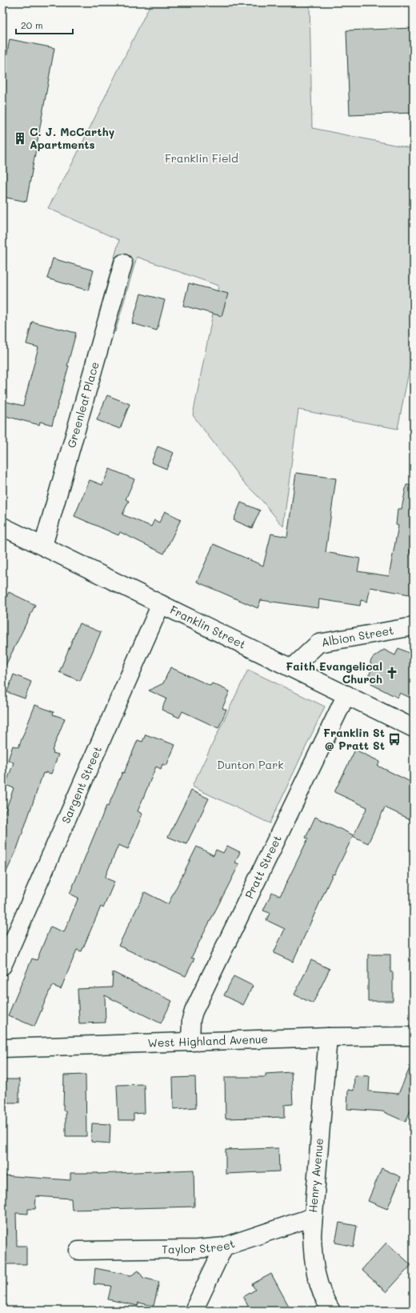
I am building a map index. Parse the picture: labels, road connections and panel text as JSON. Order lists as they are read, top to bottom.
{
  "streets": {
    "street": [
      "Greenleaf Place",
      "Franklin Street",
      "Albion Street",
      "Sargent Street",
      "Pratt Street",
      "West Highland Avenue",
      "Henry Avenue",
      "Taylor Street"
    ]
  },
  "crossings": [
    ["Greenleaf Place", "Franklin Street"],
    ["Franklin Street", "Albion Street"],
    ["Franklin Street", "Sargent Street"],
    ["Franklin Street", "Pratt Street"],
    ["Pratt Street", "West Highland Avenue"],
    ["West Highland Avenue", "Henry Avenue"],
    ["Henry Avenue", "Taylor Street"]
  ],
  "parks": ["Franklin Field", "Dunton Park"],
  "places": {
    "building": ["C. J. McCarthy Apartments"],
    "church": ["Faith Evangelical Church"],
    "bus stop": ["Franklin St @ Pratt St"]
  },
  "scale_bar": "20 m"
}
